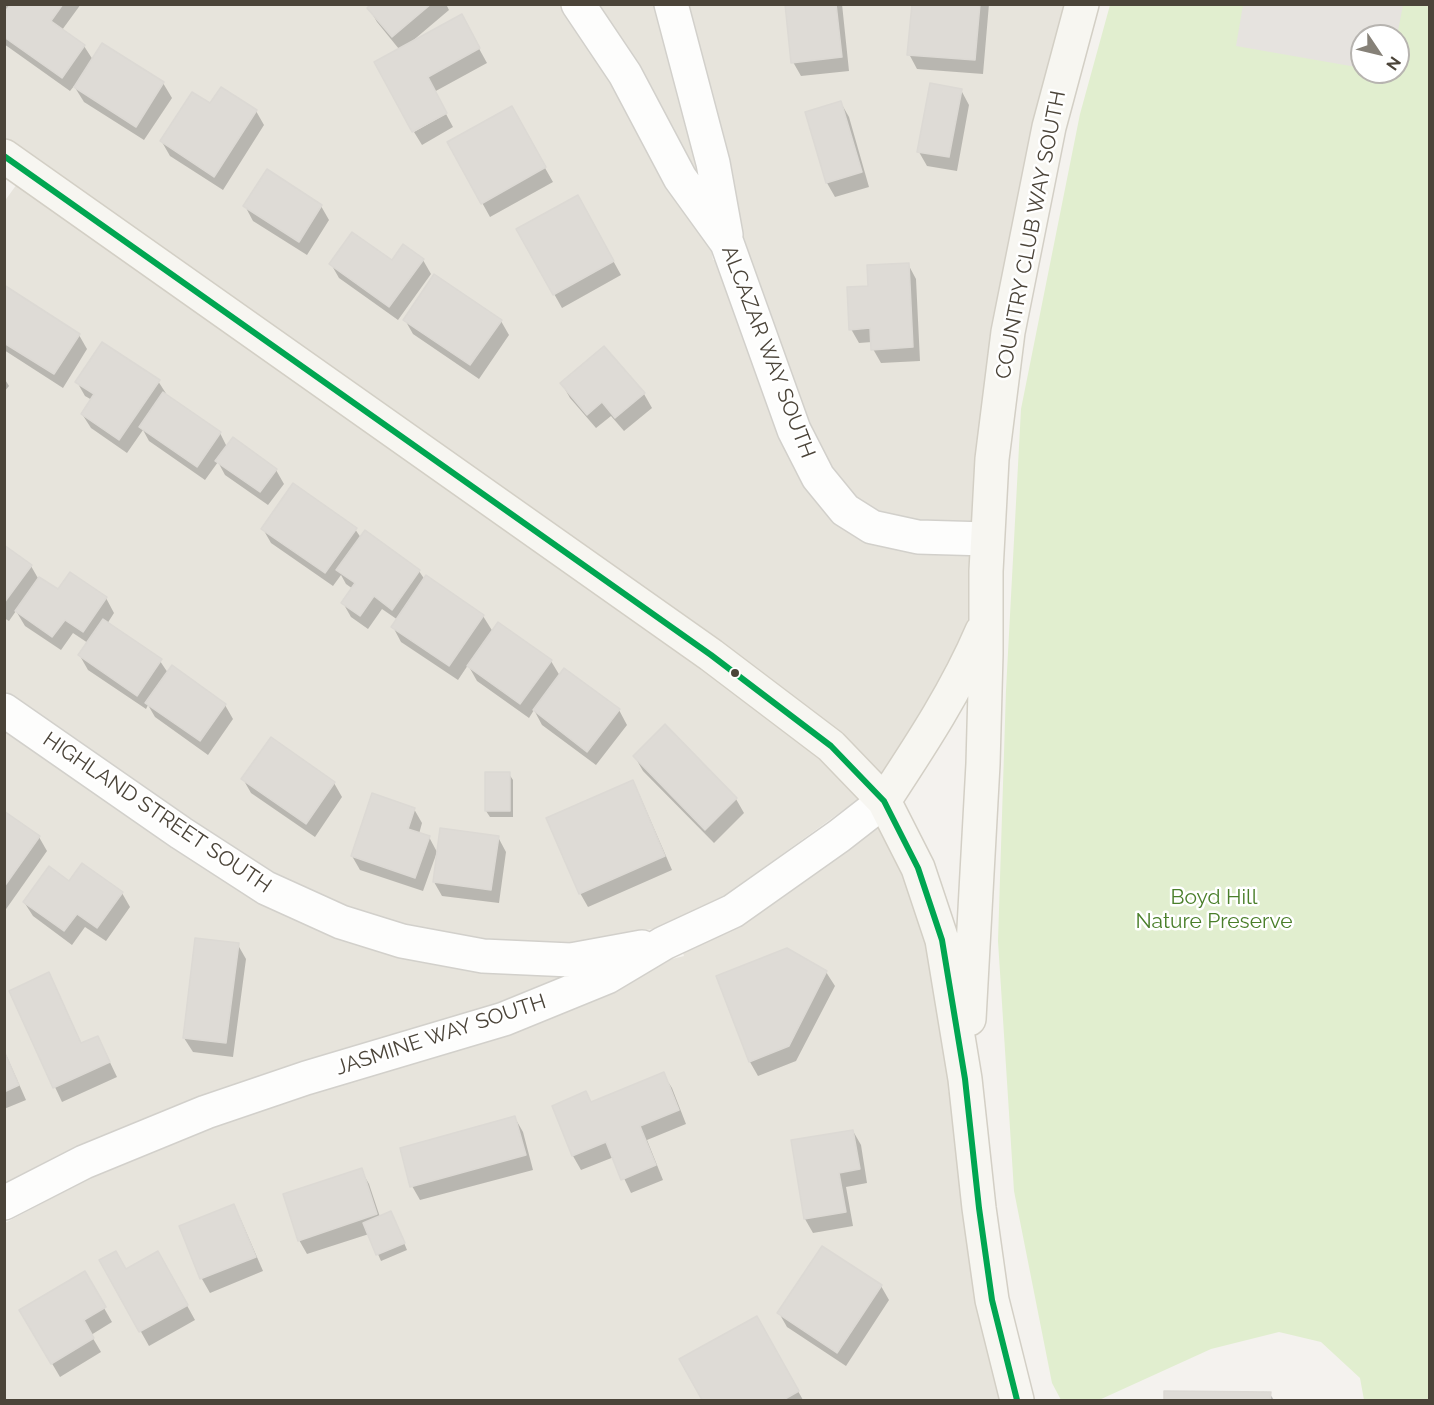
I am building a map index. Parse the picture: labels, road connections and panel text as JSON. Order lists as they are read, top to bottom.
{
  "streets": {
    "main road": ["COUNTRY CLUB WAY SOUTH"],
    "street": ["ALCAZAR WAY SOUTH", "HIGHLAND STREET SOUTH", "JASMINE WAY SOUTH"]
  },
  "crossings": [
    ["COUNTRY CLUB WAY SOUTH", "ALCAZAR WAY SOUTH"],
    ["COUNTRY CLUB WAY SOUTH", "JASMINE WAY SOUTH"],
    ["HIGHLAND STREET SOUTH", "JASMINE WAY SOUTH"]
  ],
  "parks": ["Boyd Hill Nature Preserve"],
  "north": "bottom right"
}
